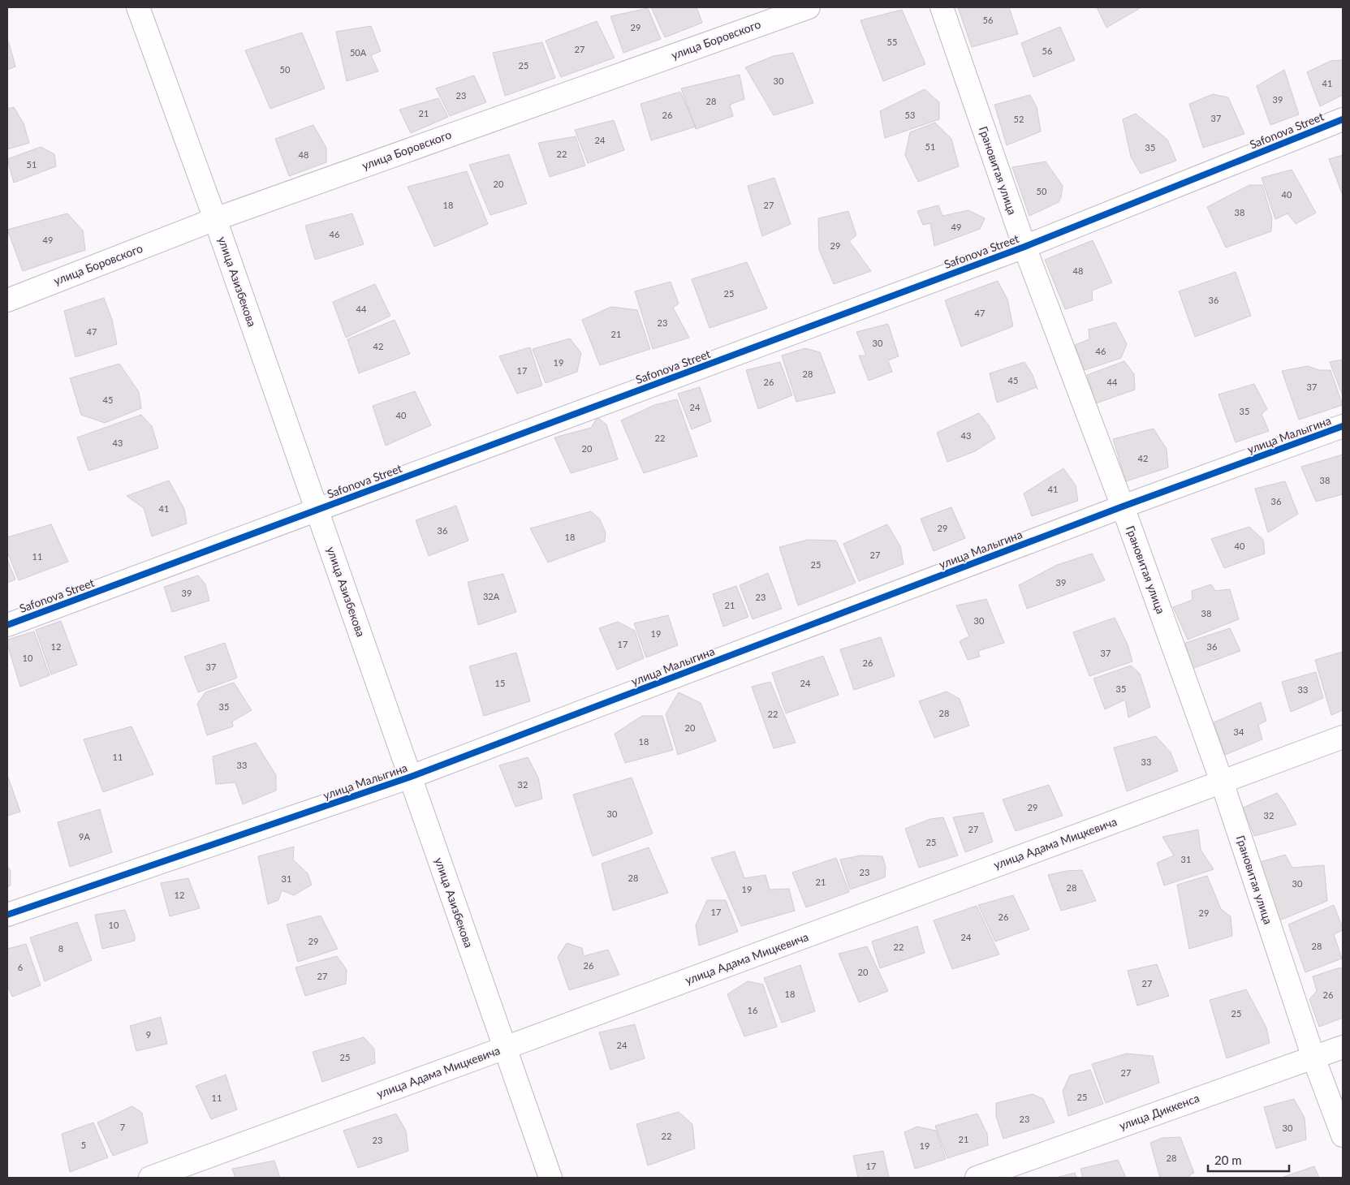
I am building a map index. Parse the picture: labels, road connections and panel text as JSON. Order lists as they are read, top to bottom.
{
  "streets": {
    "street": [
      "улица Боровского",
      "Safonova Street",
      "Грановитая улица",
      "улица Азизбекова",
      "улица Малыгина",
      "улица Адама Мицкевича",
      "улица Диккенса"
    ]
  },
  "crossings": [
    ["улица Боровского", "улица Азизбекова"],
    ["Safonova Street", "Грановитая улица"],
    ["Safonova Street", "улица Азизбекова"],
    ["Грановитая улица", "улица Малыгина"],
    ["Грановитая улица", "улица Адама Мицкевича"],
    ["Грановитая улица", "улица Диккенса"],
    ["улица Азизбекова", "улица Малыгина"],
    ["улица Азизбекова", "улица Адама Мицкевича"]
  ],
  "house_numbers": [
    "56",
    "29",
    "55",
    "27",
    "56",
    "50А",
    "25",
    "50",
    "30",
    "41",
    "23",
    "39",
    "28",
    "21",
    "26",
    "53",
    "37",
    "52",
    "24",
    "51",
    "35",
    "22",
    "48",
    "51",
    "20",
    "50",
    "40",
    "18",
    "27",
    "38",
    "49",
    "46",
    "49",
    "29",
    "48",
    "25",
    "36",
    "44",
    "47",
    "23",
    "47",
    "21",
    "30",
    "42",
    "46",
    "19",
    "17",
    "28",
    "45",
    "26",
    "44",
    "37",
    "45",
    "24",
    "35",
    "40",
    "43",
    "22",
    "43",
    "20",
    "42",
    "38",
    "41",
    "36",
    "41",
    "29",
    "36",
    "18",
    "40",
    "27",
    "11",
    "25",
    "39",
    "39",
    "32А",
    "23",
    "21",
    "38",
    "30",
    "19",
    "17",
    "12",
    "36",
    "37",
    "10",
    "26",
    "37",
    "15",
    "24",
    "35",
    "33",
    "35",
    "28",
    "22",
    "20",
    "34",
    "18",
    "11",
    "33",
    "33",
    "32",
    "29",
    "30",
    "32",
    "27",
    "9А",
    "25",
    "31",
    "23",
    "28",
    "31",
    "21",
    "30",
    "28",
    "19",
    "12",
    "17",
    "29",
    "26",
    "10",
    "24",
    "29",
    "28",
    "22",
    "8",
    "26",
    "6",
    "20",
    "27",
    "27",
    "18",
    "26",
    "16",
    "25",
    "9",
    "24",
    "25",
    "27",
    "25",
    "11",
    "23",
    "7",
    "30",
    "22",
    "21",
    "23",
    "5",
    "19",
    "28",
    "17"
  ],
  "scale_bar": "20 m"
}
